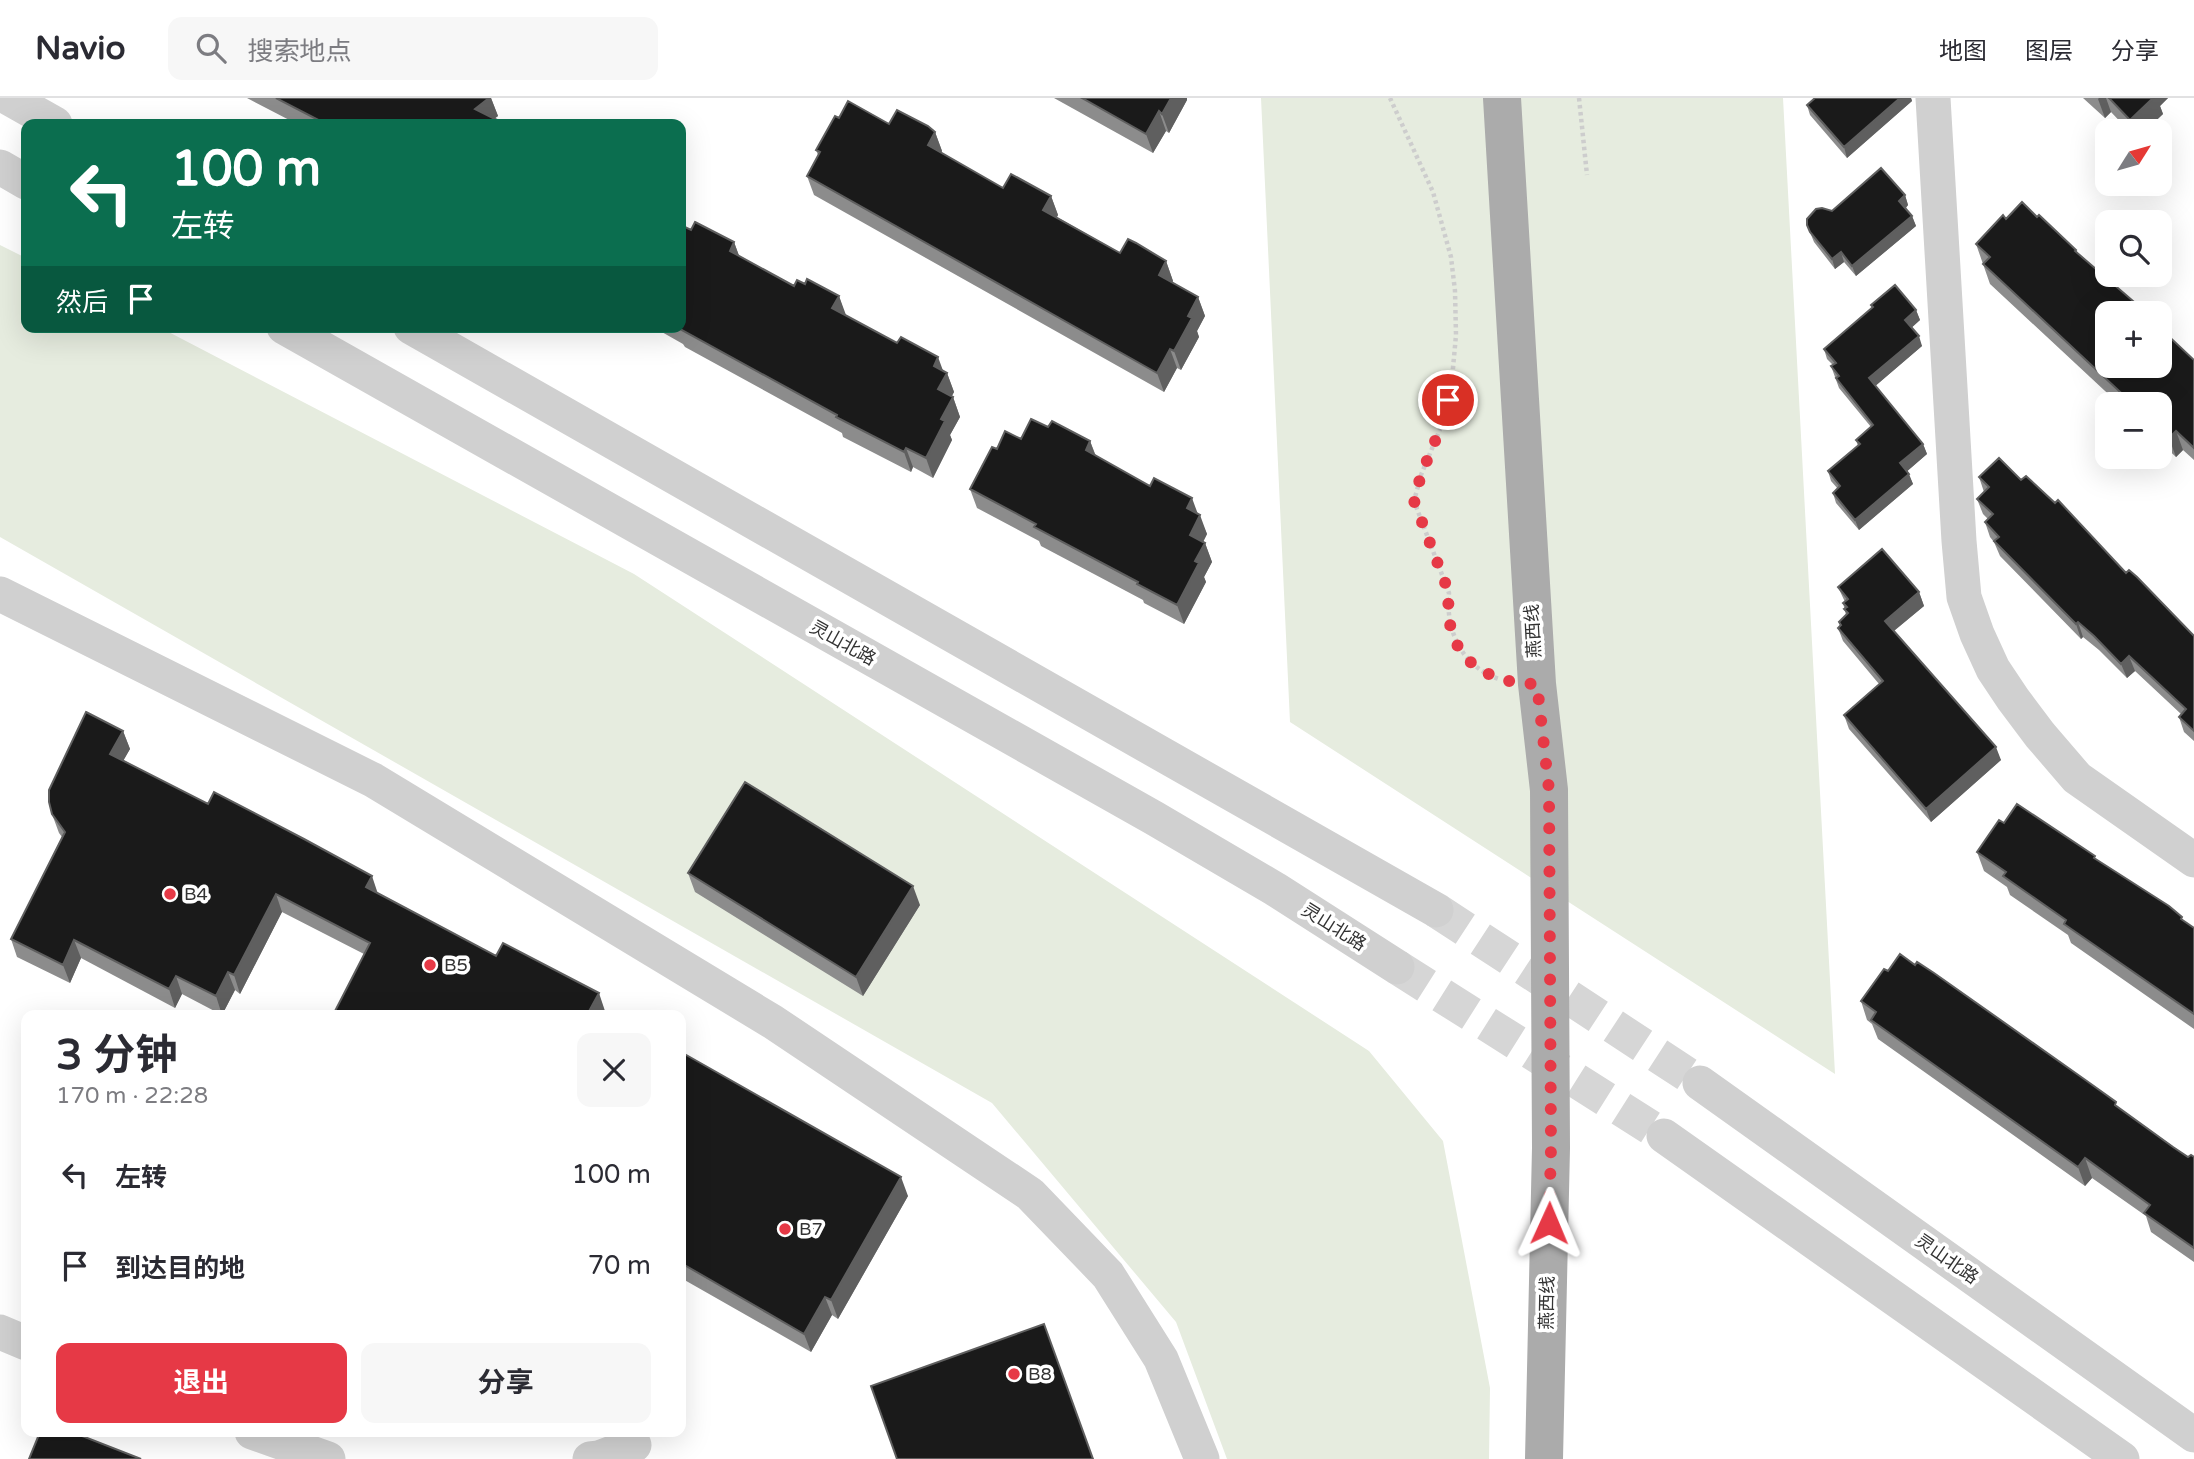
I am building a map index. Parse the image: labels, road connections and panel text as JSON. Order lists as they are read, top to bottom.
{
  "streets": {
    "main road": ["燕西线"],
    "street": ["灵山北路"]
  },
  "places": [
    "B4",
    "B5",
    "B7",
    "B8"
  ],
  "north": "top right",
  "page": {
    "header": "Navio",
    "search": "搜索地点",
    "nav": ["地图", "图层", "分享"],
    "map_buttons": ["+", "−"],
    "turn": ["100 m", "左转"],
    "then": "然后",
    "heading": ["3 分钟", "170 m · 22:28"],
    "list": [
      {
        "name": "左转",
        "value": "100 m"
      },
      {
        "name": "到达目的地",
        "value": "70 m"
      }
    ],
    "buttons": ["退出", "分享"]
  }
}
